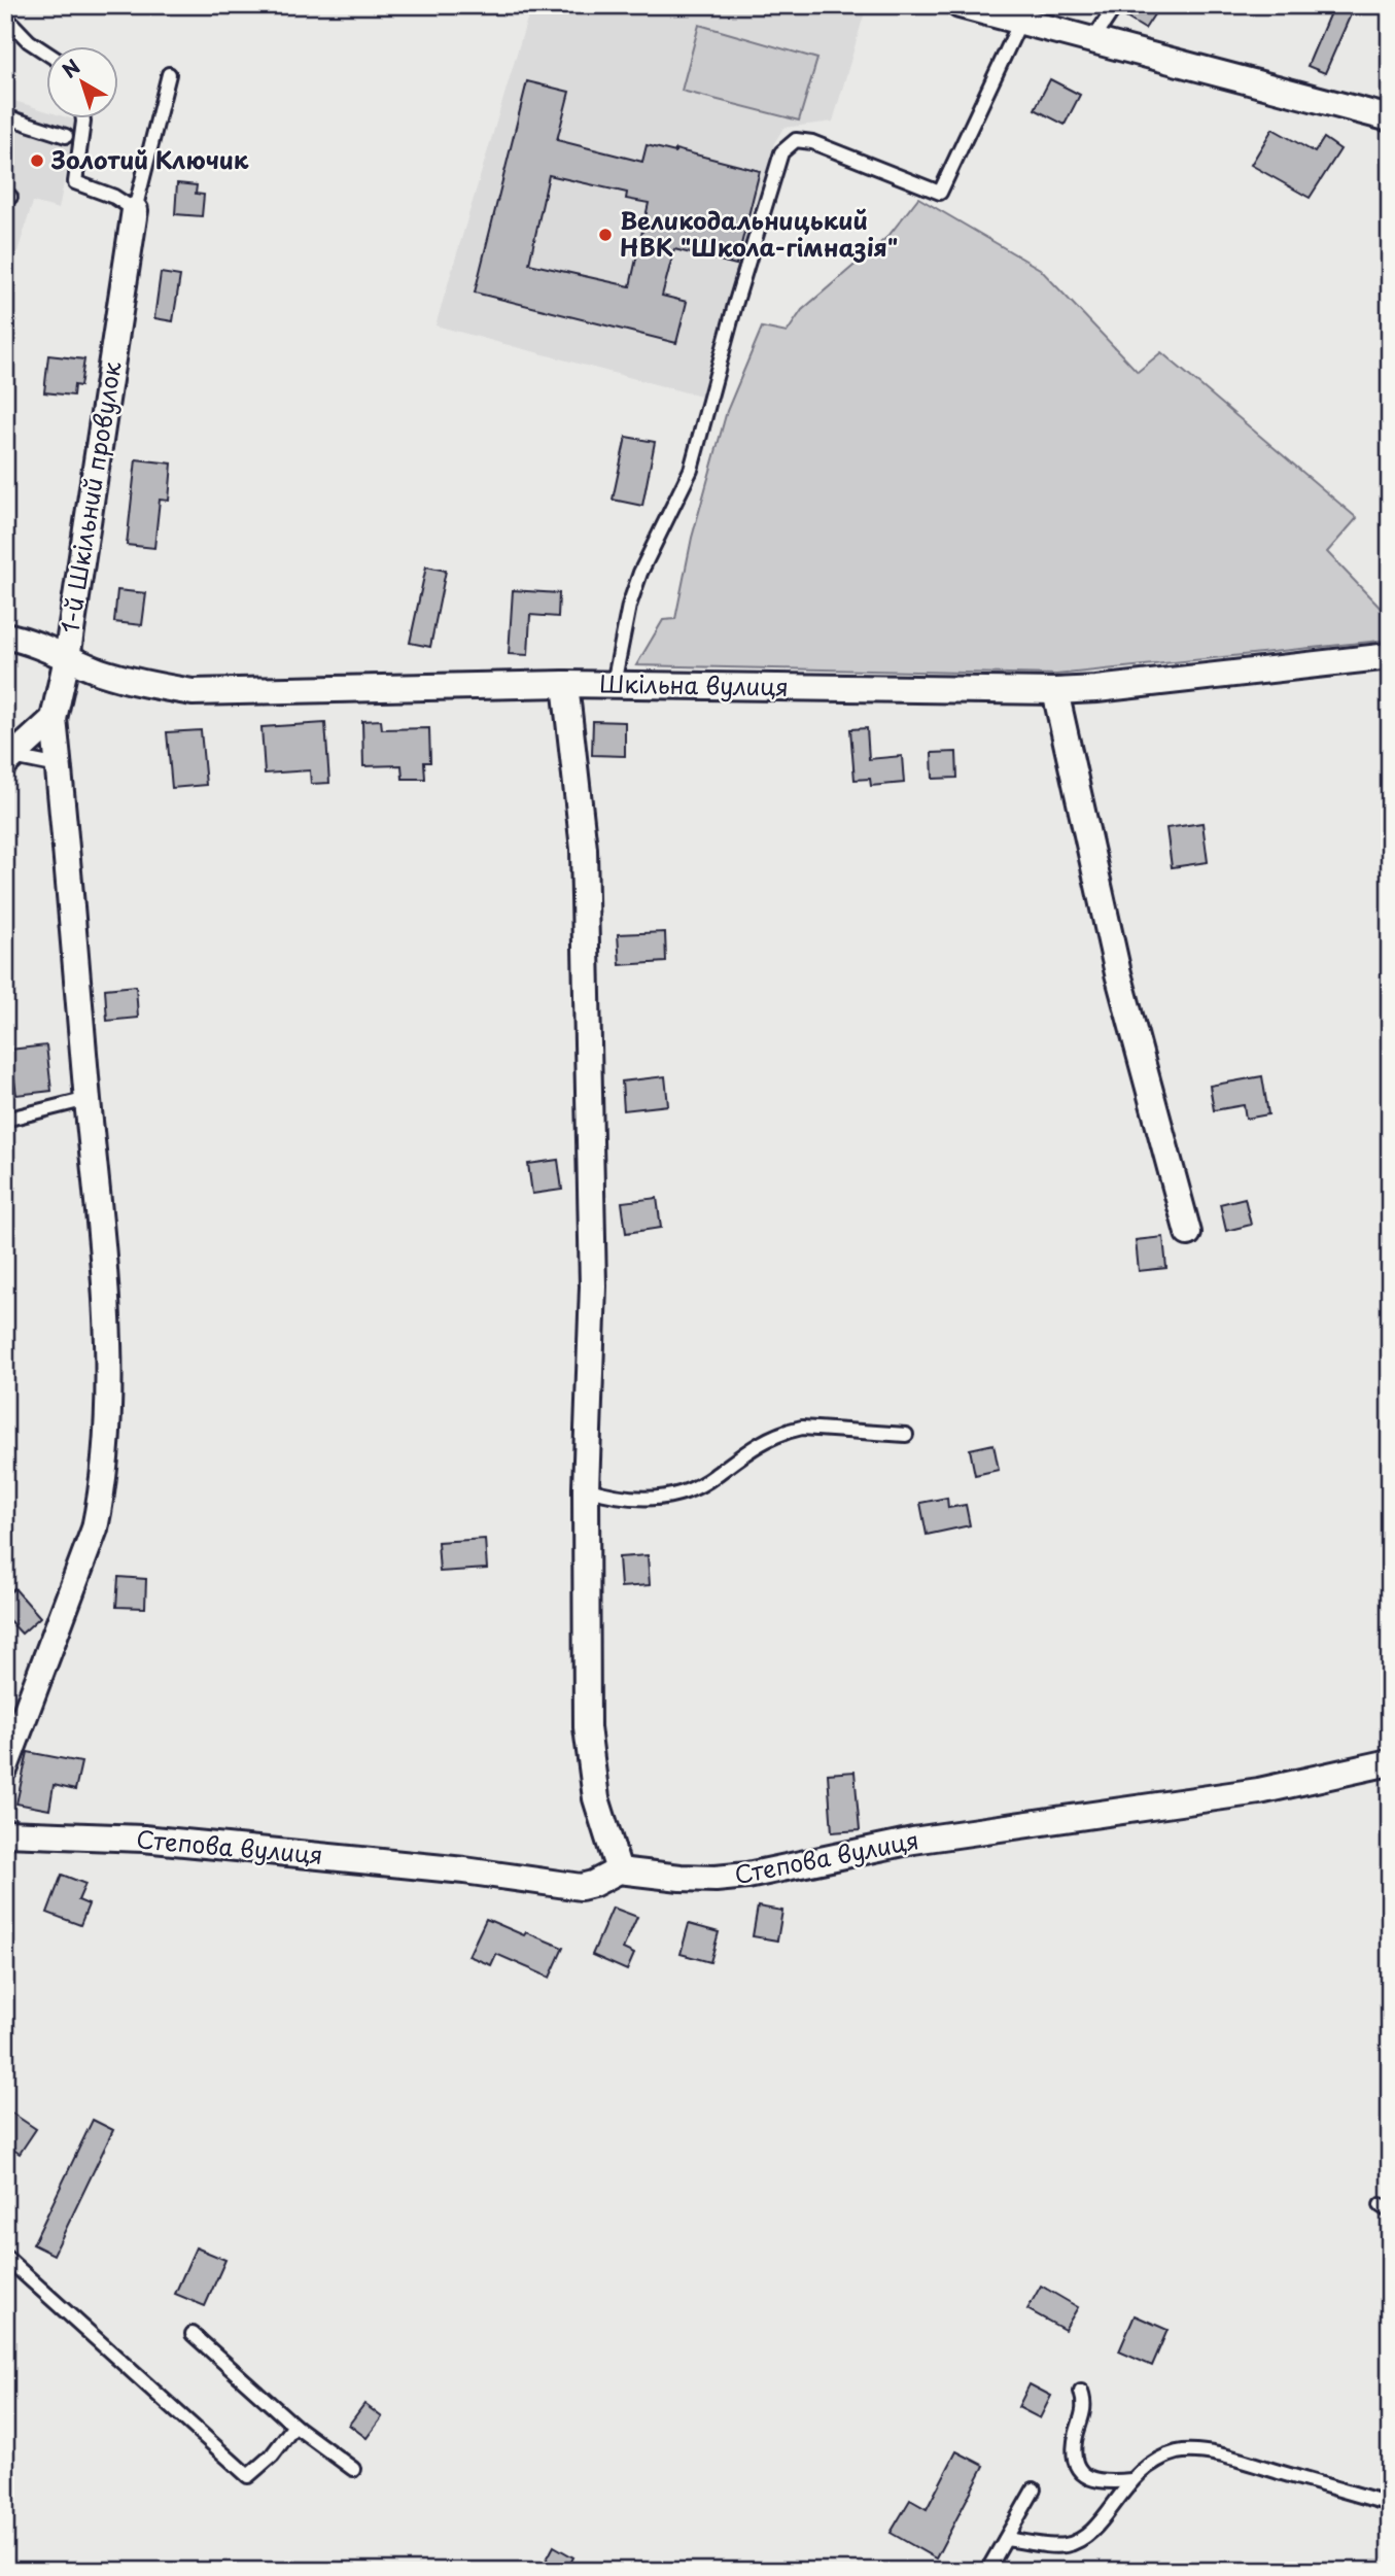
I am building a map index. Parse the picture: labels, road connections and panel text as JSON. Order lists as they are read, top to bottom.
{
  "streets": {
    "street": ["1-й Шкільний провулок", "Шкільна вулиця", "Степова вулиця"]
  },
  "crossings": [
    ["1-й Шкільний провулок", "Шкільна вулиця"]
  ],
  "places": ["Золотий Ключик", "Великодальницький НВК \"Школа-гімназія\""],
  "north": "top left"
}
